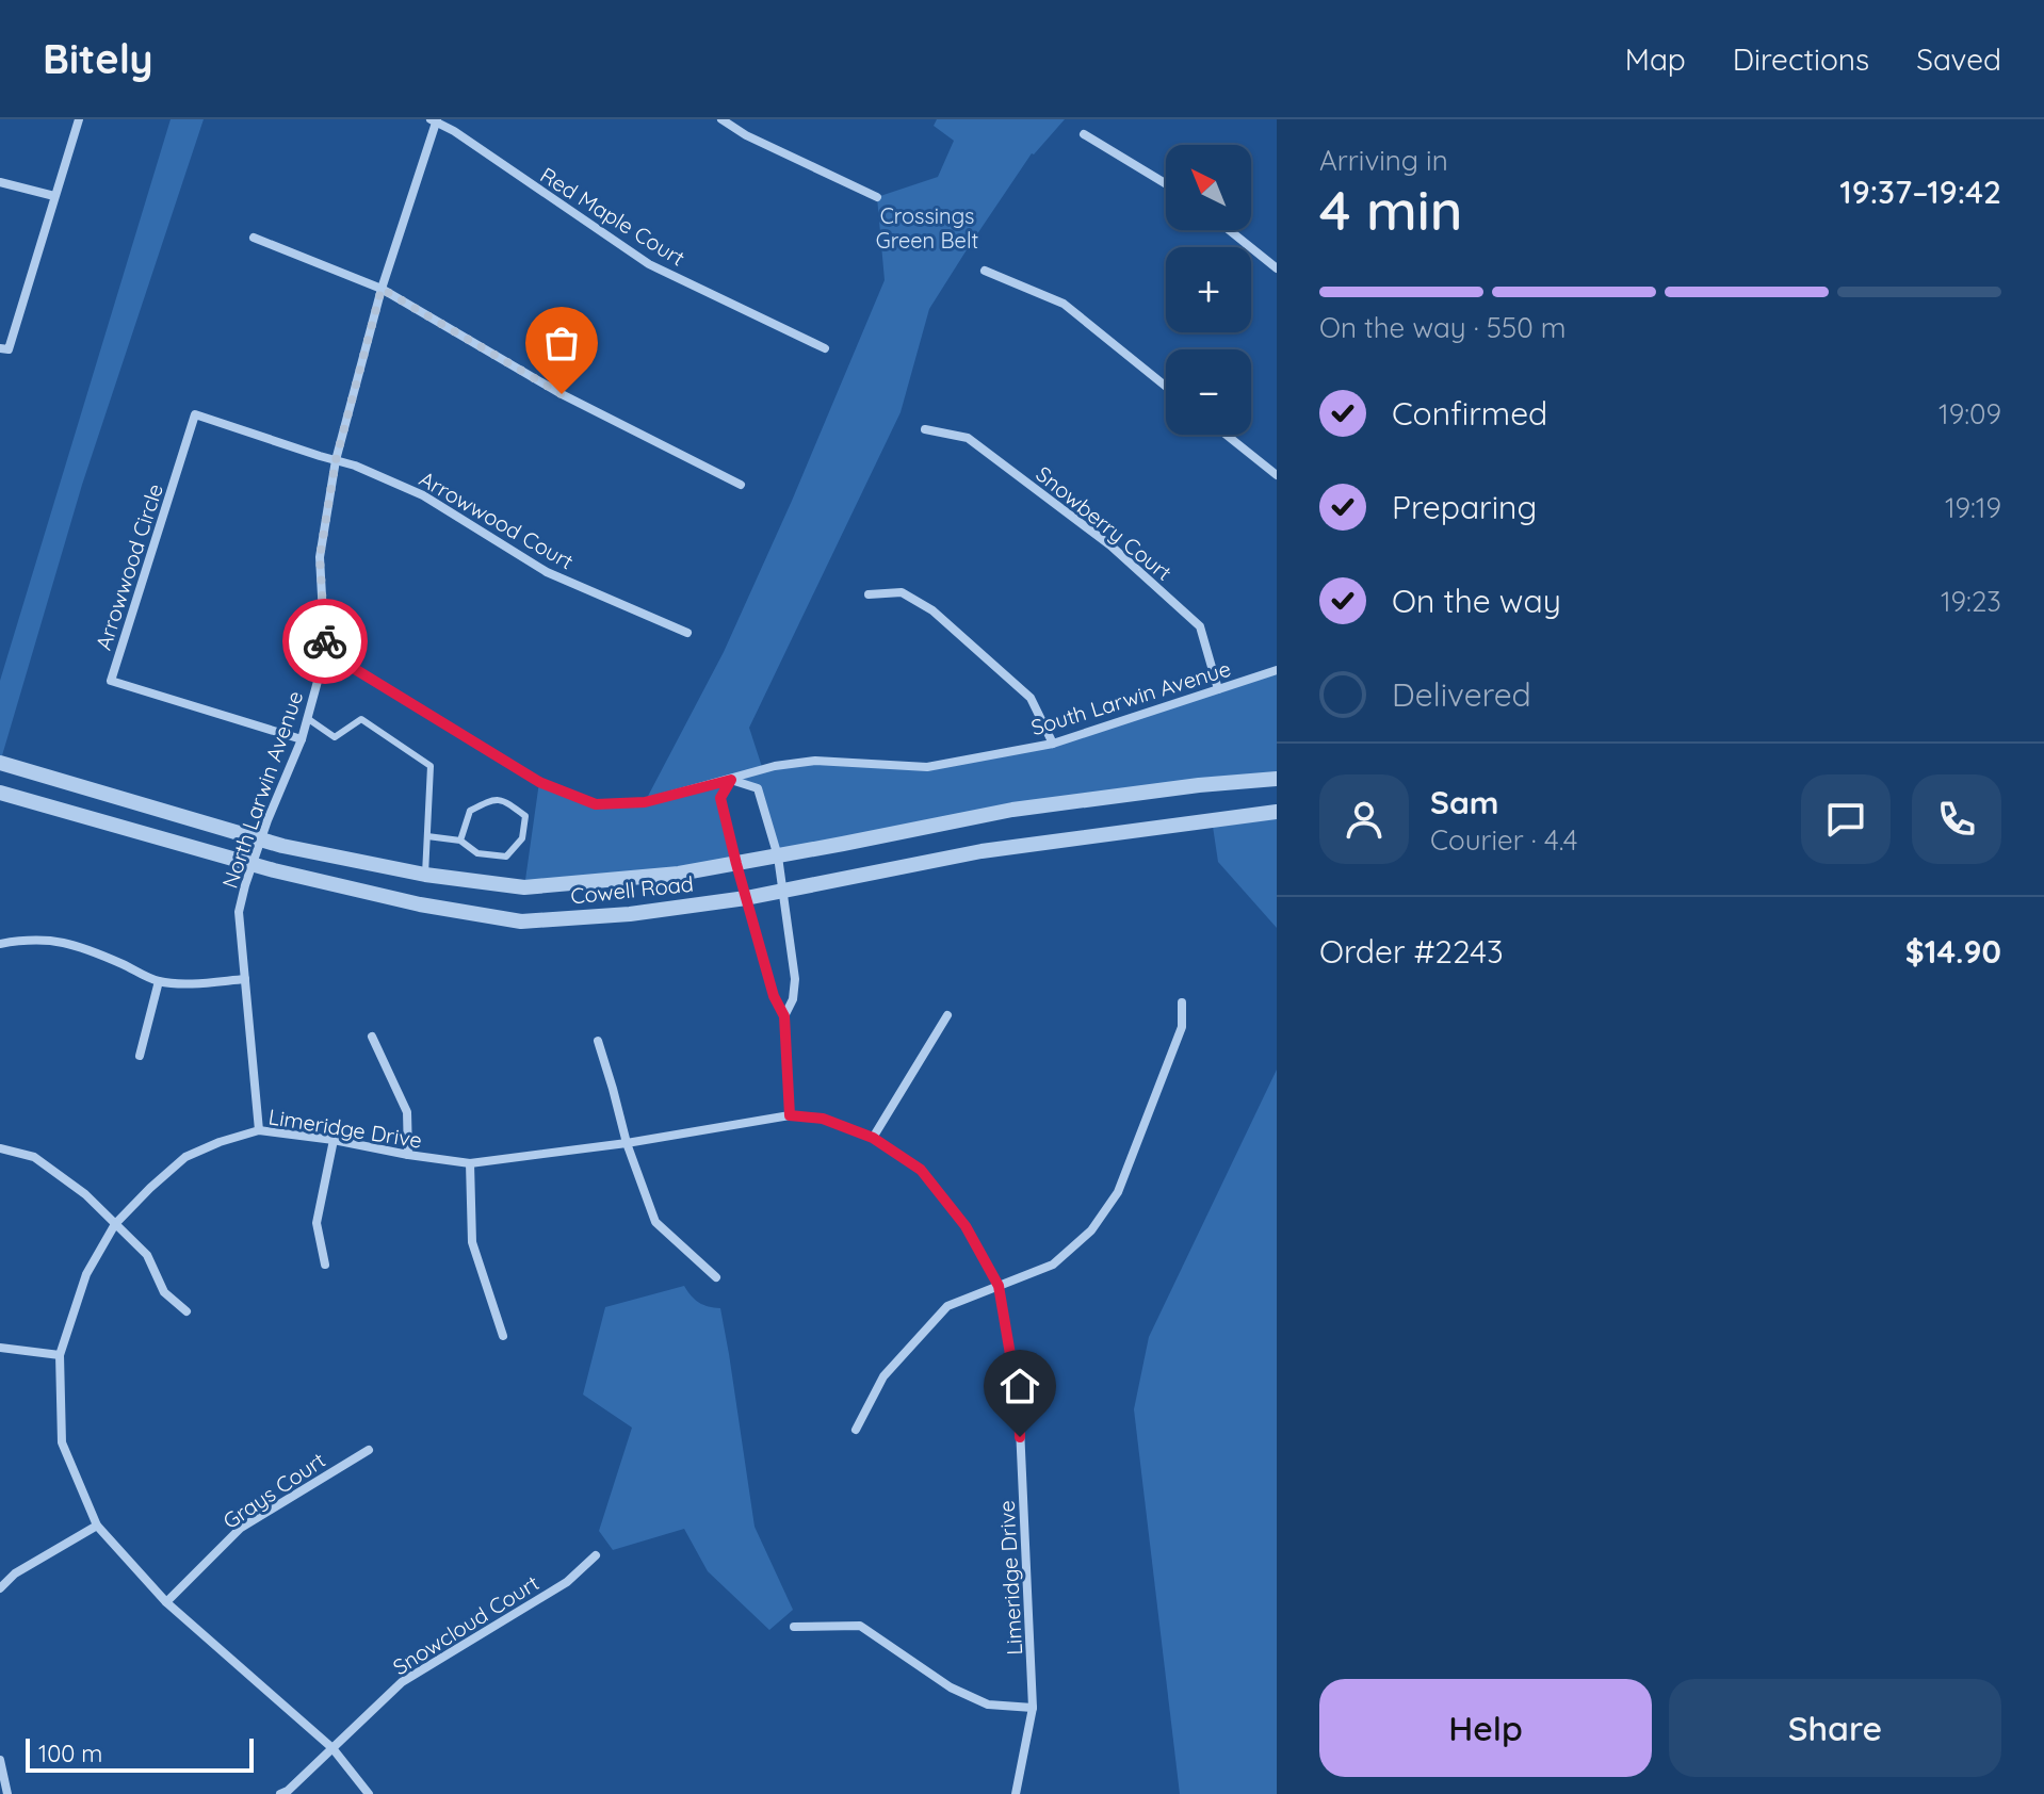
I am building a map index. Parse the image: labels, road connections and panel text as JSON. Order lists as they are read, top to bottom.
{
  "streets": {
    "street": [
      "Red Maple Court",
      "Arrowwood Court",
      "Snowberry Court",
      "Arrowwood Circle",
      "South Larwin Avenue",
      "North Larwin Avenue",
      "Cowell Road",
      "Limeridge Drive",
      "Grays Court",
      "Snowcloud Court"
    ]
  },
  "crossings": [
    ["Red Maple Court", "North Larwin Avenue"],
    ["Arrowwood Court", "Arrowwood Circle"],
    ["Arrowwood Court", "North Larwin Avenue"],
    ["Snowberry Court", "South Larwin Avenue"],
    ["Arrowwood Circle", "North Larwin Avenue"],
    ["South Larwin Avenue", "North Larwin Avenue"],
    ["North Larwin Avenue", "Cowell Road"],
    ["North Larwin Avenue", "Limeridge Drive"],
    ["Limeridge Drive", "Grays Court"],
    ["Limeridge Drive", "Snowcloud Court"]
  ],
  "parks": ["Crossings Green Belt"],
  "scale_bar": "100 m",
  "north": "top left",
  "page": {
    "header": "Bitely",
    "nav": ["Map", "Directions", "Saved"],
    "heading": ["4 min", "Arriving in", "19:37–19:42"],
    "panel": [
      "Sam",
      "Courier · 4.4",
      "Order #2243",
      "$14.90"
    ],
    "map_buttons": ["+", "−"],
    "bar": "On the way · 550 m",
    "list": [
      ["Confirmed", "19:09"],
      ["Preparing", "19:19"],
      ["On the way", "19:23"],
      "Delivered"
    ],
    "buttons": ["Help", "Share"],
    "scale": "100 m"
  }
}
